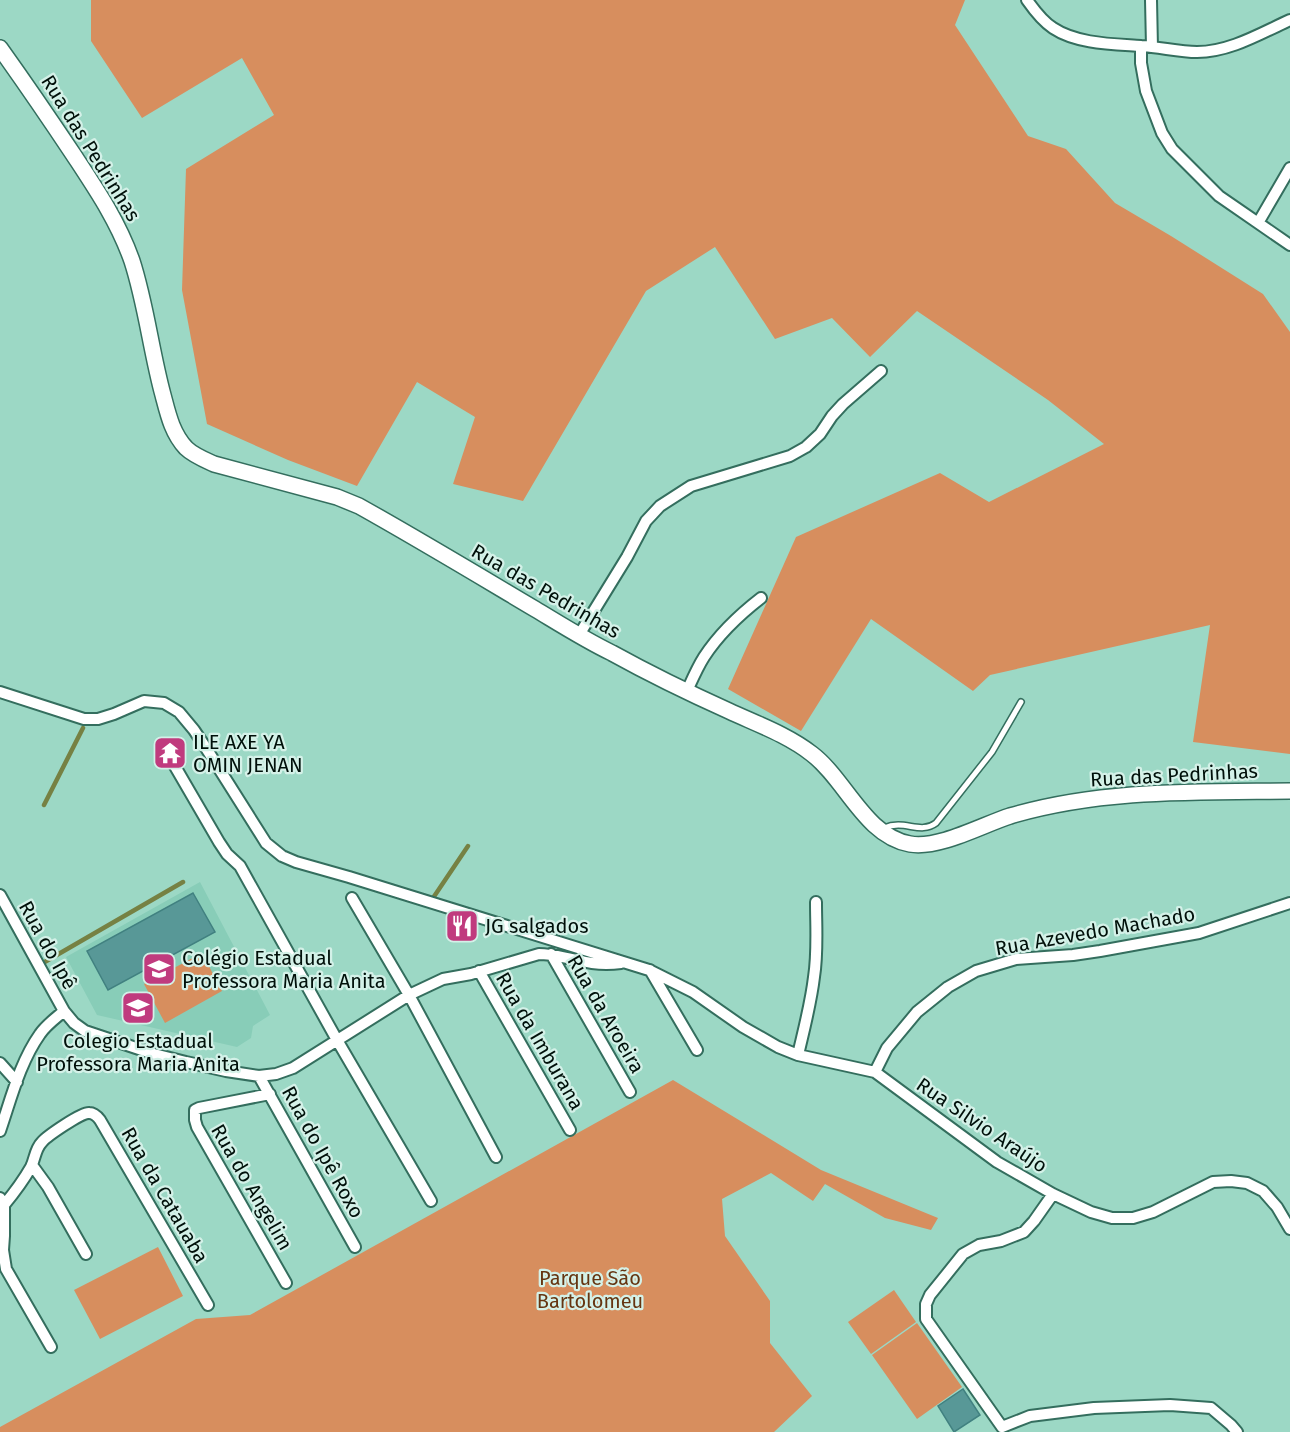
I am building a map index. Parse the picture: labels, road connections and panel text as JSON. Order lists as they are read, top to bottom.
{
  "streets": {
    "main road": ["Rua das Pedrinhas"],
    "street": [
      "Rua Azevedo Machado",
      "Rua do Ipê",
      "Rua da Aroeira",
      "Rua da Imburana",
      "Rua Silvio Araújo",
      "Rua do Ipê Roxo",
      "Rua do Angelim",
      "Rua da Catauaba"
    ]
  },
  "crossings": [
    ["Rua Azevedo Machado", "Rua Silvio Araújo"],
    ["Rua do Ipê", "Rua do Ipê Roxo"],
    ["Rua do Ipê Roxo", "Rua do Angelim"]
  ],
  "parks": ["Parque São Bartolomeu"],
  "places": {
    "temple": ["ILE AXE YA OMIN JENAN"],
    "restaurant": ["JG salgados"],
    "school or university": ["Colégio Estadual Professora Maria Anita", "Colegio Estadual Professora Maria Anita"]
  }
}
